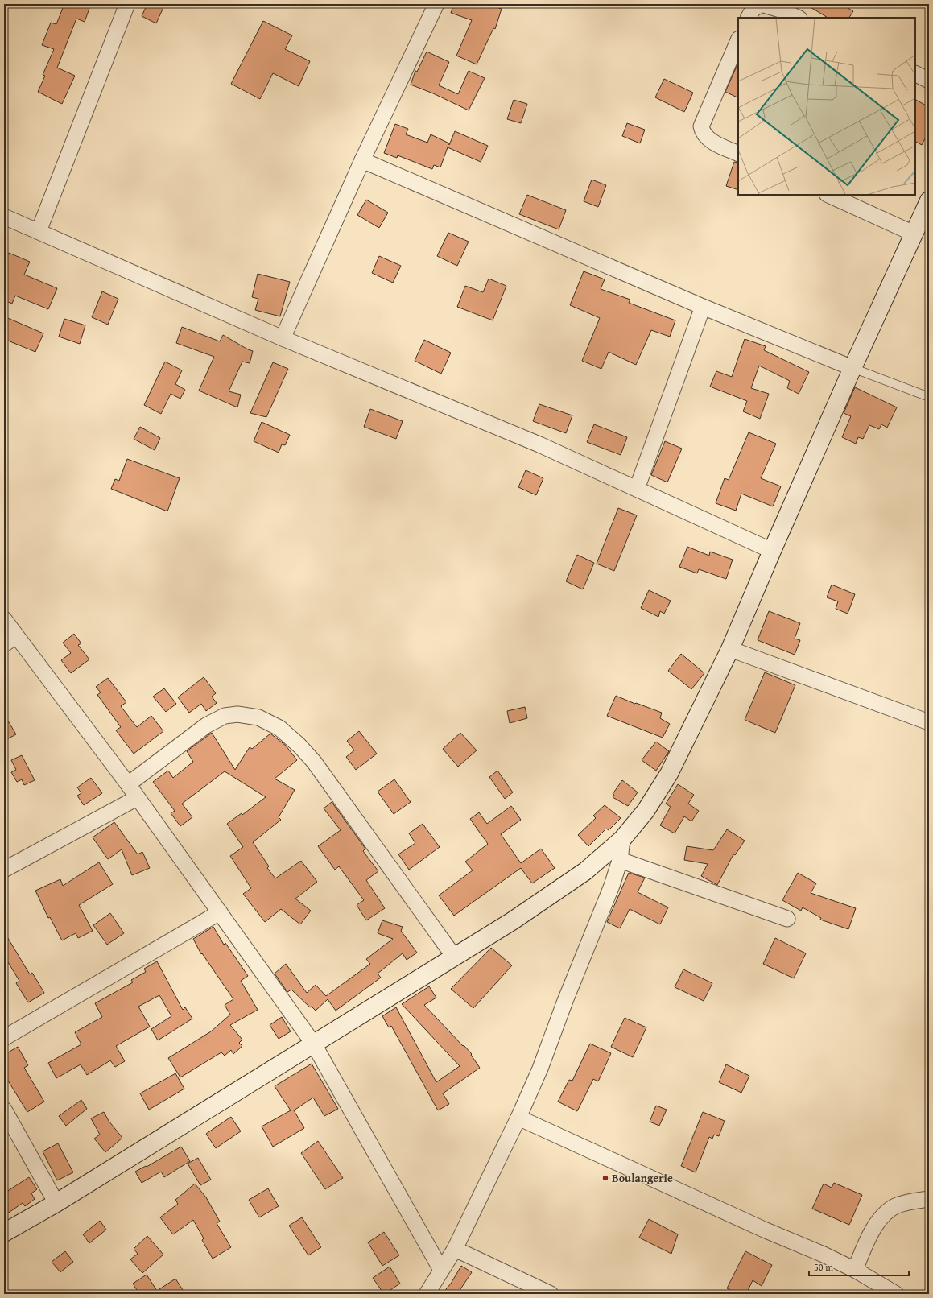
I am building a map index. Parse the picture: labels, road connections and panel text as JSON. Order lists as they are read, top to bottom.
{
  "places": ["Boulangerie"],
  "scale_bar": "50 m"
}
